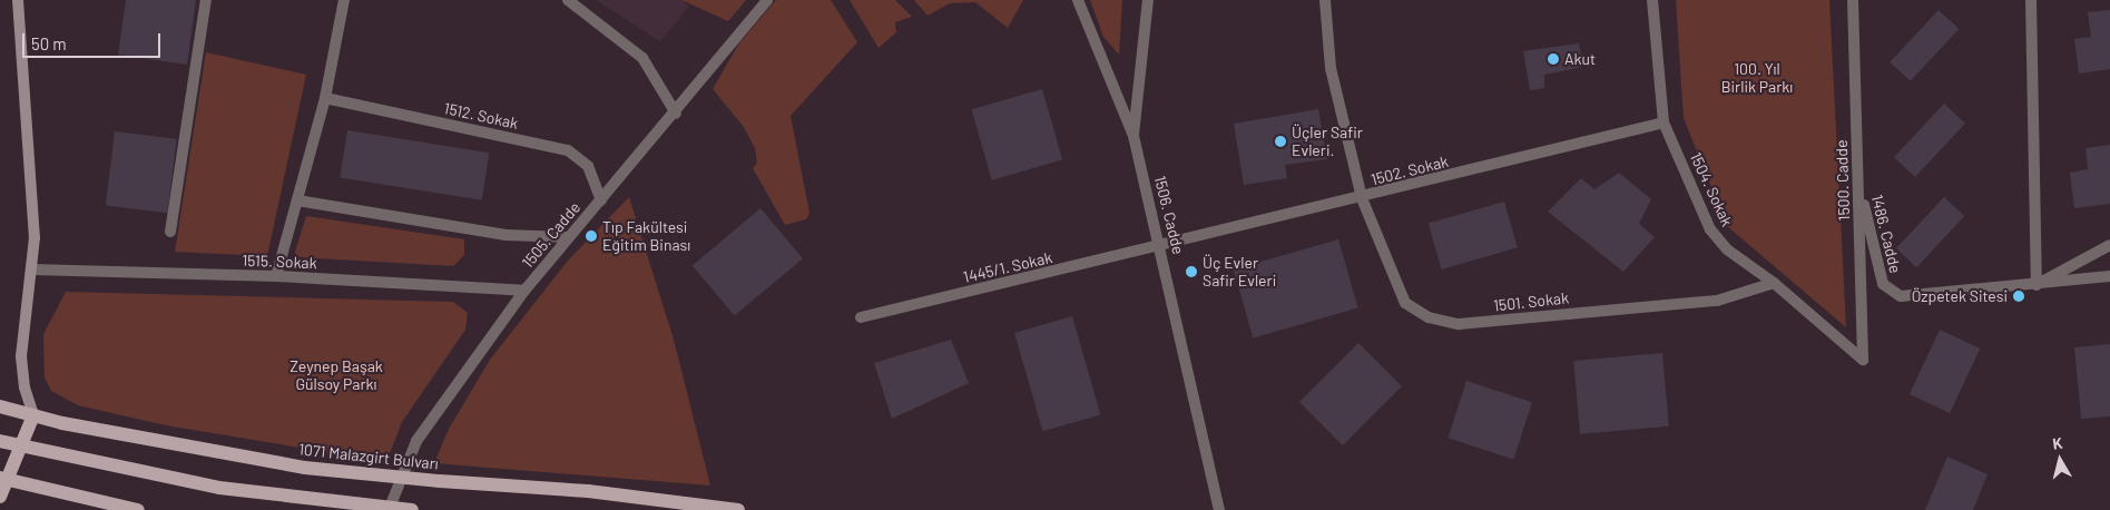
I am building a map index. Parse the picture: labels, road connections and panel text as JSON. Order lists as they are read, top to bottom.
{
  "streets": {
    "main road": ["1071 Malazgirt Bulvarı"],
    "street": [
      "1512. Sokak",
      "1502. Sokak",
      "1500. Cadde",
      "1504. Sokak",
      "1506. Cadde",
      "1486. Cadde",
      "1505. Cadde",
      "1515. Sokak",
      "1445/1. Sokak",
      "1501. Sokak"
    ]
  },
  "crossings": [
    ["1512. Sokak", "1505. Cadde"],
    ["1502. Sokak", "1504. Sokak"],
    ["1502. Sokak", "1506. Cadde"],
    ["1502. Sokak", "1445/1. Sokak"],
    ["1502. Sokak", "1501. Sokak"],
    ["1500. Cadde", "1504. Sokak"],
    ["1500. Cadde", "1486. Cadde"],
    ["1504. Sokak", "1501. Sokak"],
    ["1506. Cadde", "1445/1. Sokak"],
    ["1505. Cadde", "1515. Sokak"]
  ],
  "parks": ["100. Yıl Birlik Parkı", "Zeynep Başak Gülsoy Parkı"],
  "places": [
    "Akut",
    "Üçler Safir Evleri.",
    "Tıp Fakültesi Eğitim Binası",
    "Üç Evler Safir Evleri",
    "Özpetek Sitesi"
  ],
  "scale_bar": "50 m",
  "north": "top"
}
